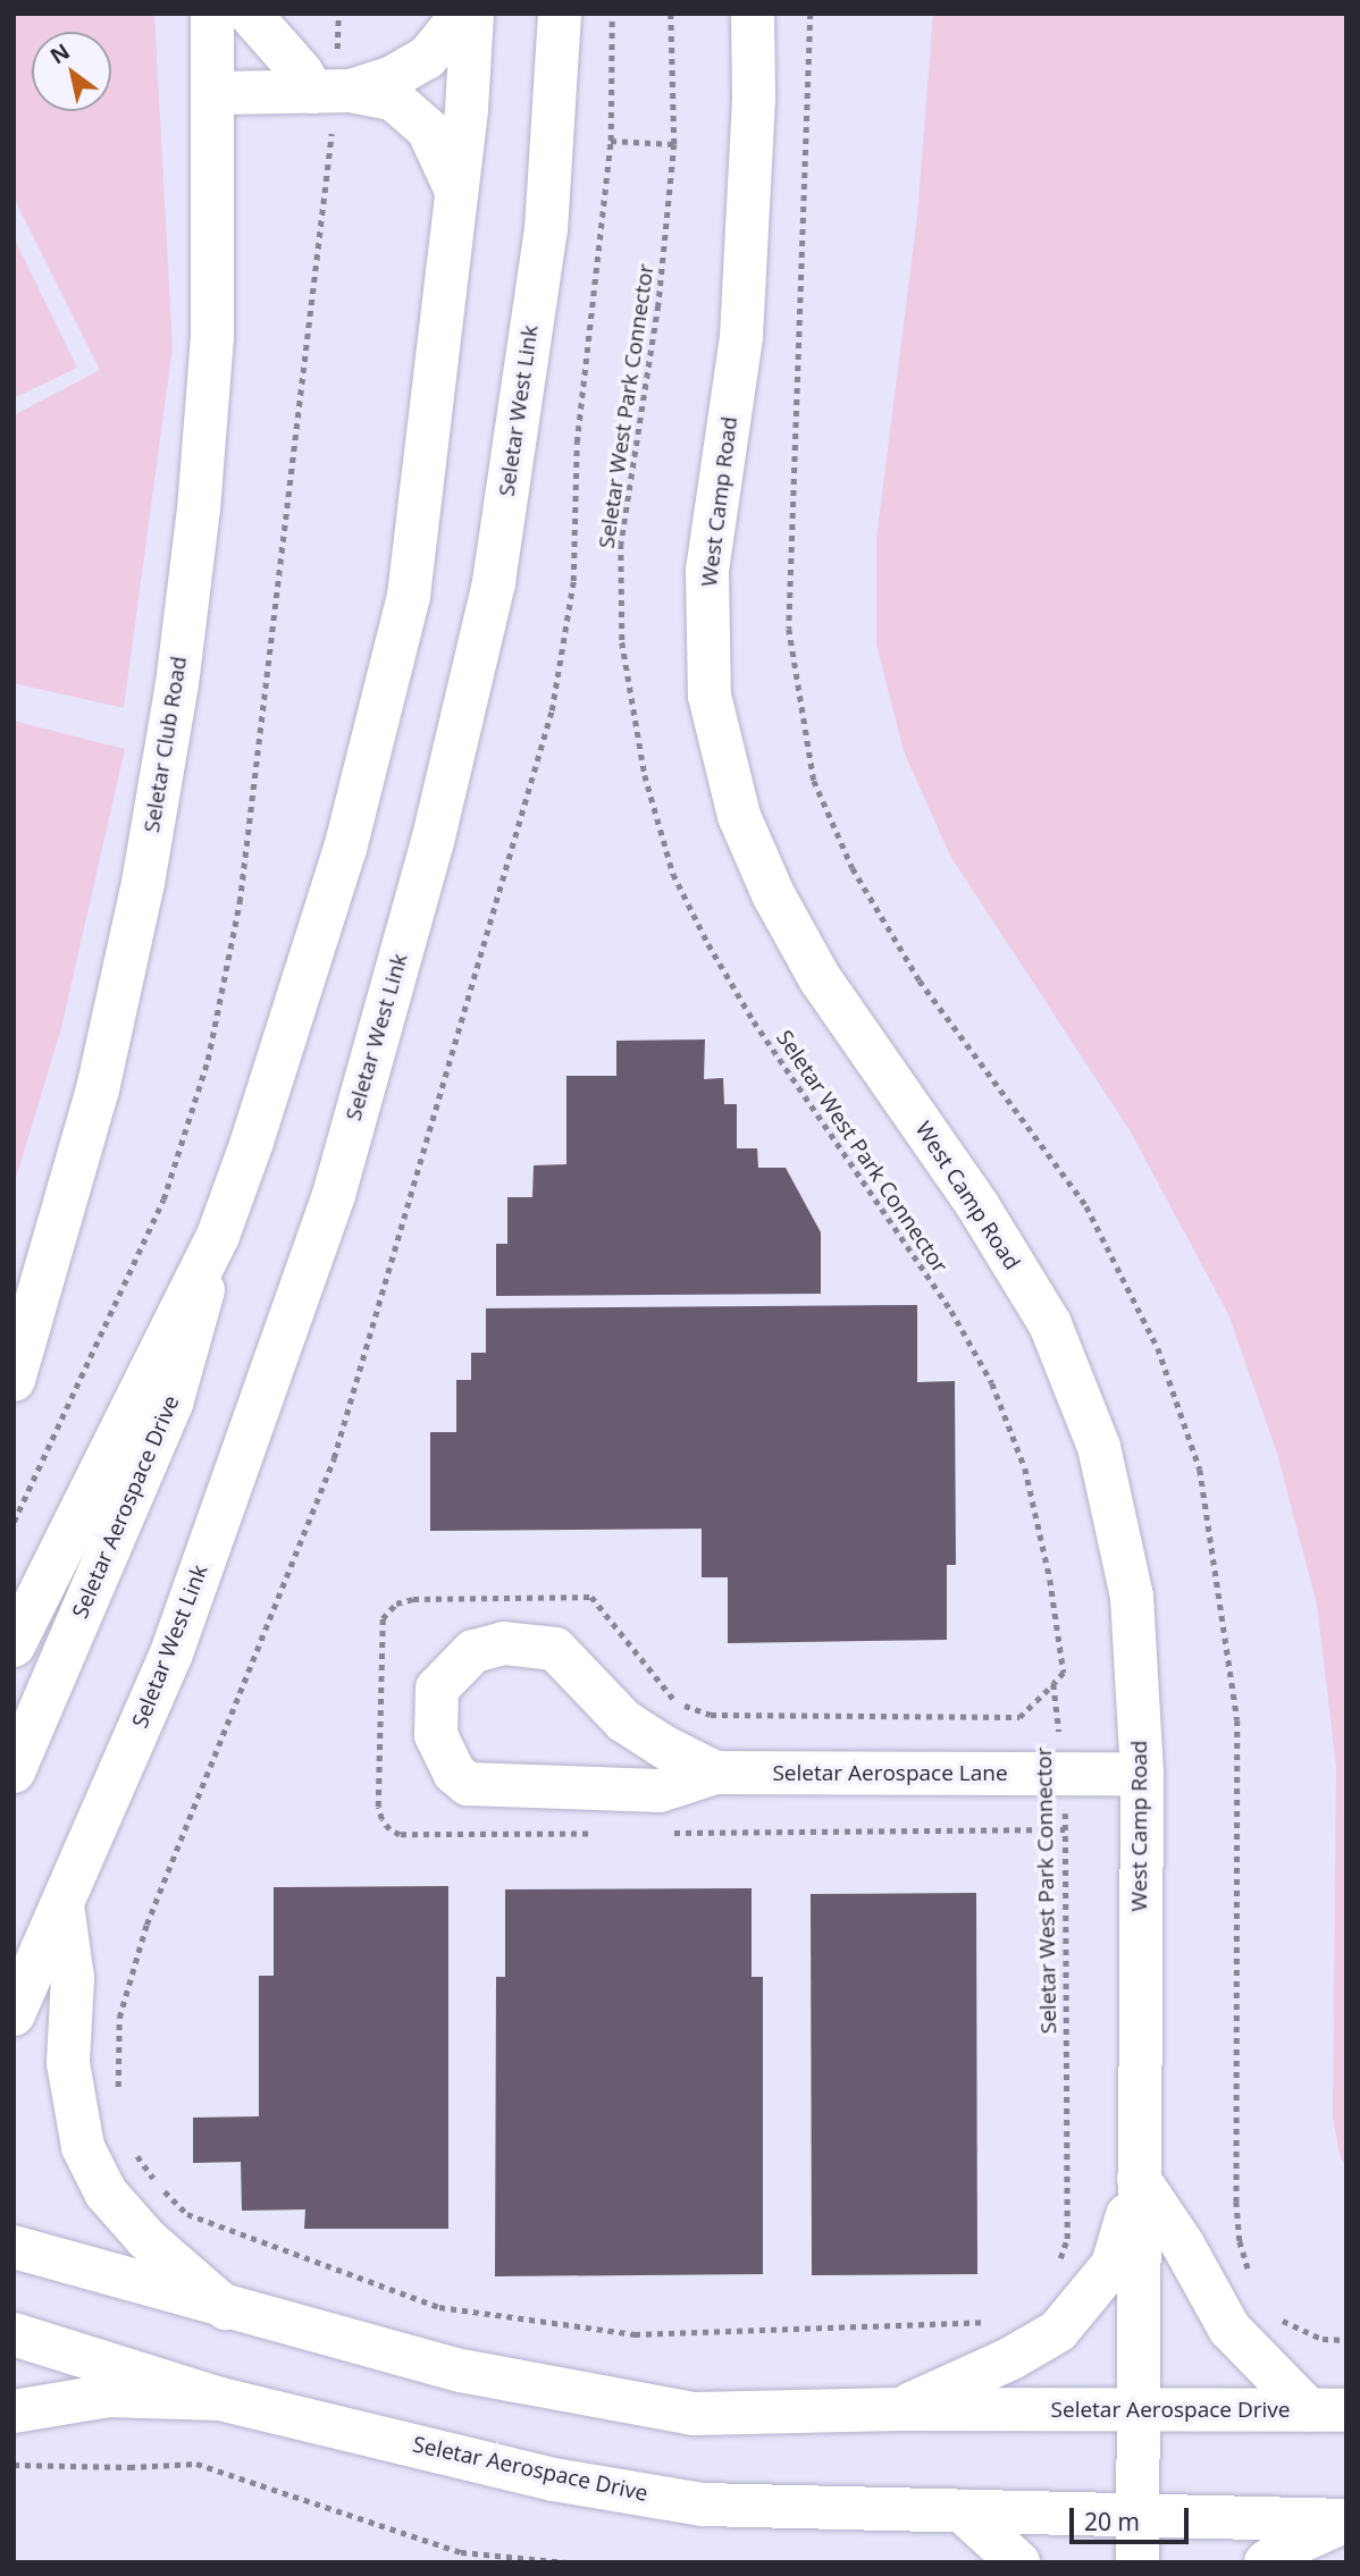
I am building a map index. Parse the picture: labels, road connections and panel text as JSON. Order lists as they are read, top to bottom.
{
  "streets": {
    "street": [
      "Seletar West Link",
      "West Camp Road",
      "Seletar Club Road",
      "Seletar Aerospace Drive",
      "Seletar Aerospace Lane"
    ],
    "path": ["Seletar West Park Connector"]
  },
  "crossings": [
    ["Seletar West Park Connector", "Seletar Aerospace Lane"],
    ["West Camp Road", "Seletar Aerospace Drive"],
    ["West Camp Road", "Seletar Aerospace Lane"]
  ],
  "scale_bar": "20 m",
  "north": "top left"
}
